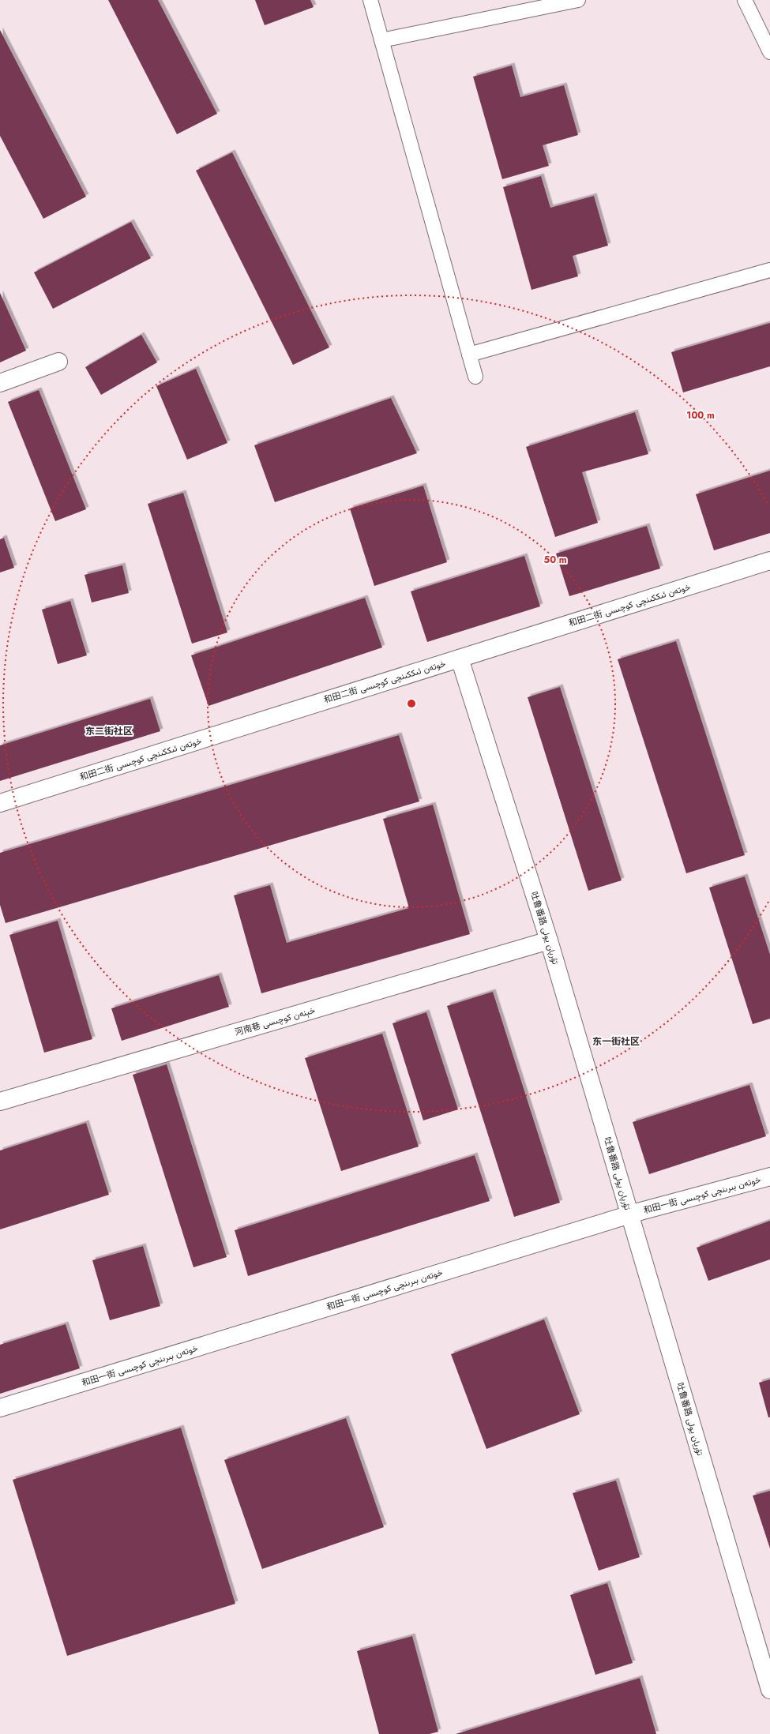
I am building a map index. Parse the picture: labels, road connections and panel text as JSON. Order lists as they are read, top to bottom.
{
  "streets": {
    "street": [
      "和田二街 خوتەن ئىككىنچى كوچىسى",
      "吐鲁番路 تۇرپان يولى",
      "河南巷 خېنەن كوچىسى",
      "和田一街 خوتەن بىرىنچى كوچىسى"
    ]
  },
  "crossings": [
    ["和田二街 خوتەن ئىككىنچى كوچىسى", "吐鲁番路 تۇرپان يولى"],
    ["吐鲁番路 تۇرپان يولى", "河南巷 خېنەن كوچىسى"],
    ["吐鲁番路 تۇرپان يولى", "和田一街 خوتەن بىرىنچى كوچىسى"]
  ],
  "districts": ["东二街社区", "东一街社区"],
  "rings": ["100 m", "50 m"]
}
